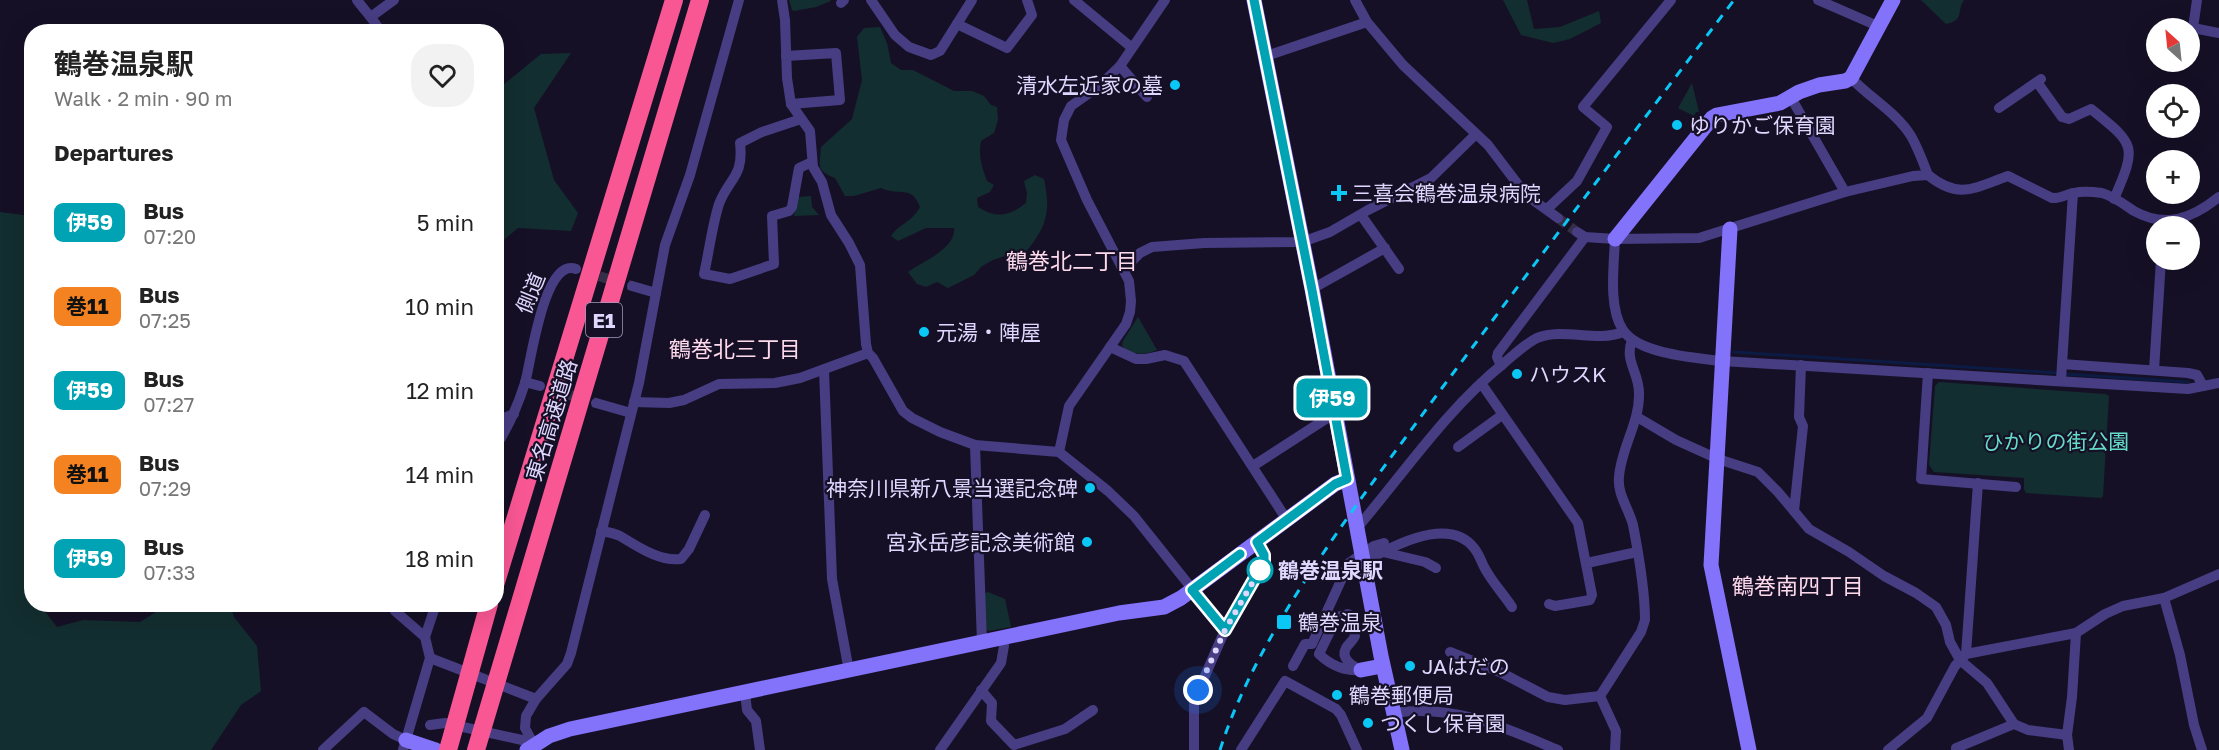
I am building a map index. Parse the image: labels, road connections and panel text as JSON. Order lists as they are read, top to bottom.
{
  "streets": {
    "highway": ["E1", "東名高速道路"],
    "street": ["側道"]
  },
  "districts": ["鶴巻北二丁目", "鶴巻北三丁目", "鶴巻南四丁目"],
  "parks": ["ひかりの街公園"],
  "places": {
    "other": [
      "清水左近家の墓",
      "ゆりかご保育園",
      "元湯・陣屋",
      "ハウスK",
      "神奈川県新八景当選記念碑",
      "宮永岳彦記念美術館",
      "鶴巻温泉駅",
      "JAはだの",
      "鶴巻郵便局",
      "つくし保育園"
    ],
    "health": ["三喜会鶴巻温泉病院"],
    "transit": ["鶴巻温泉"]
  },
  "lines": ["bus line 伊59"],
  "north": "top left",
  "page": {
    "on_map": "伊59",
    "map_buttons": ["+", "−"],
    "heading": [
      ["鶴巻温泉駅", "Walk · 2 min · 90 m"],
      "Departures"
    ],
    "list": [
      {
        "mark": "伊59",
        "name": "Bus",
        "note": "07:20",
        "value": "5 min"
      },
      {
        "mark": "巻11",
        "name": "Bus",
        "note": "07:25",
        "value": "10 min"
      },
      {
        "mark": "伊59",
        "name": "Bus",
        "note": "07:27",
        "value": "12 min"
      },
      {
        "mark": "巻11",
        "name": "Bus",
        "note": "07:29",
        "value": "14 min"
      },
      {
        "mark": "伊59",
        "name": "Bus",
        "note": "07:33",
        "value": "18 min"
      }
    ]
  }
}
